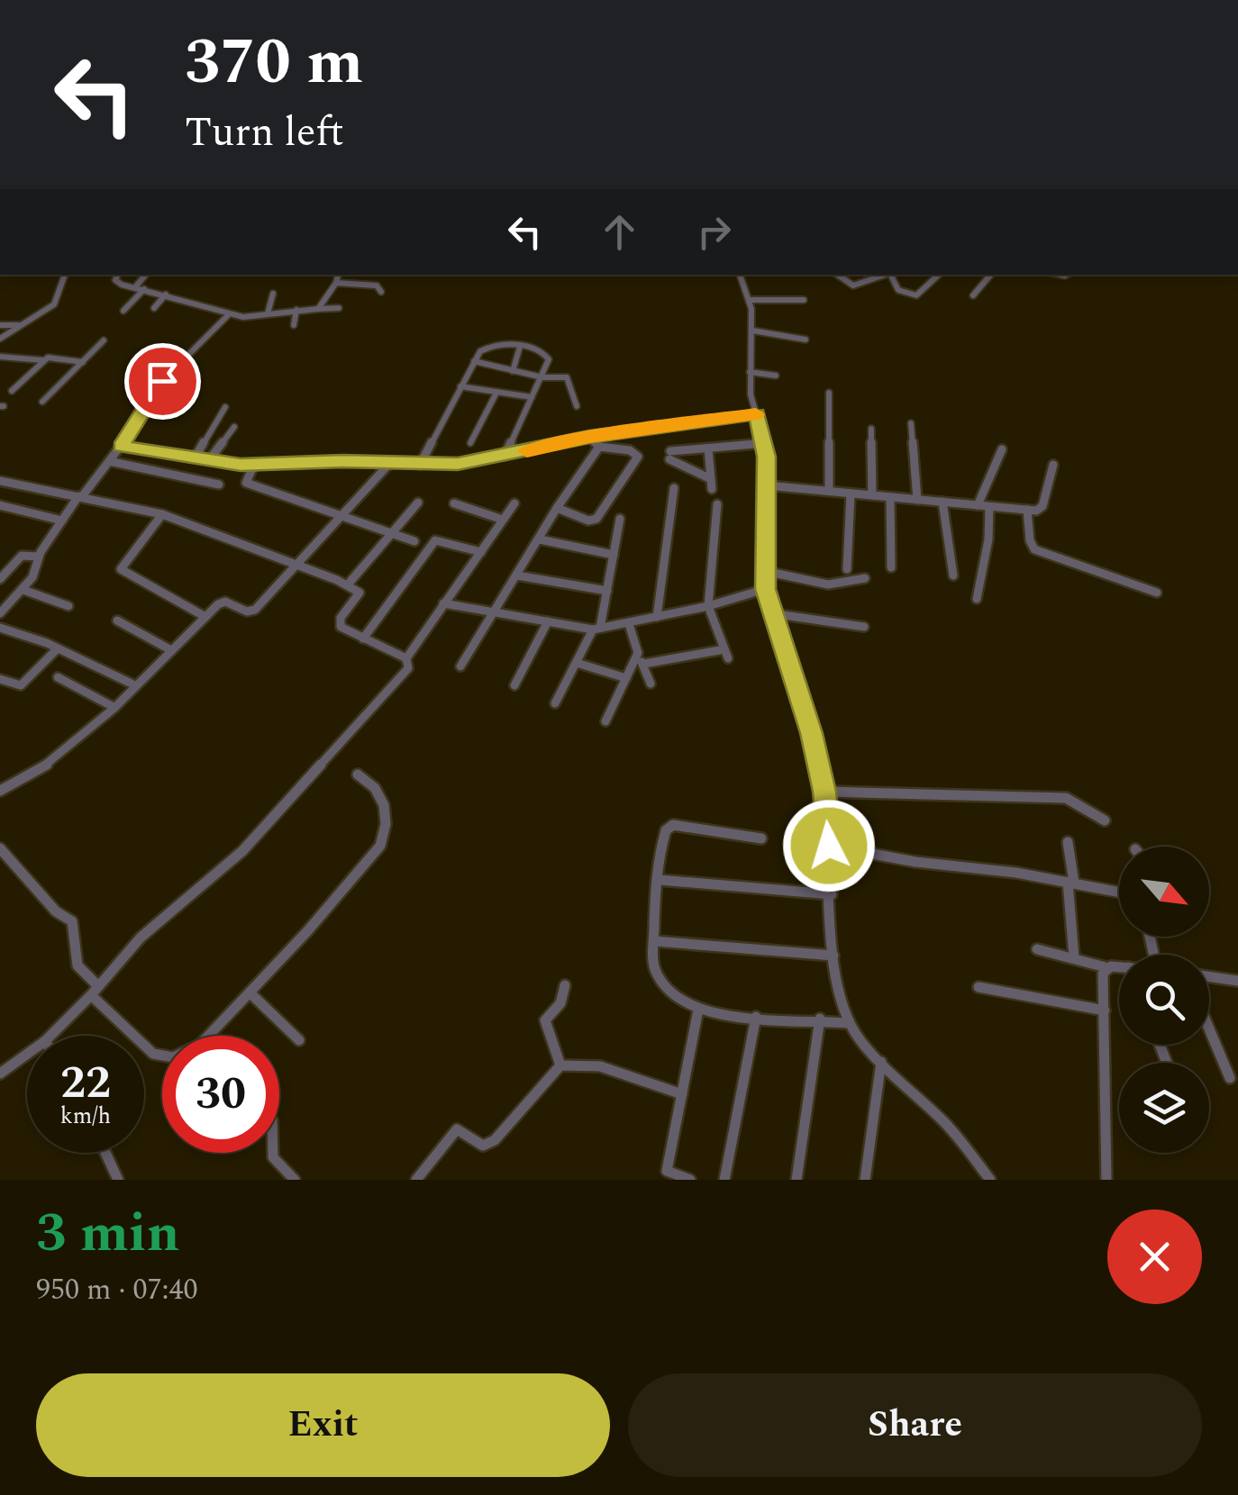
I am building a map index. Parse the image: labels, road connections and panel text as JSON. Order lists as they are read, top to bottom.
{
  "north": "bottom right",
  "page": {
    "turn": ["370 m", "Turn left"],
    "speed": "22 km/h",
    "limit": "30",
    "heading": ["3 min", "950 m · 07:40"],
    "buttons": ["Exit", "Share"]
  }
}
